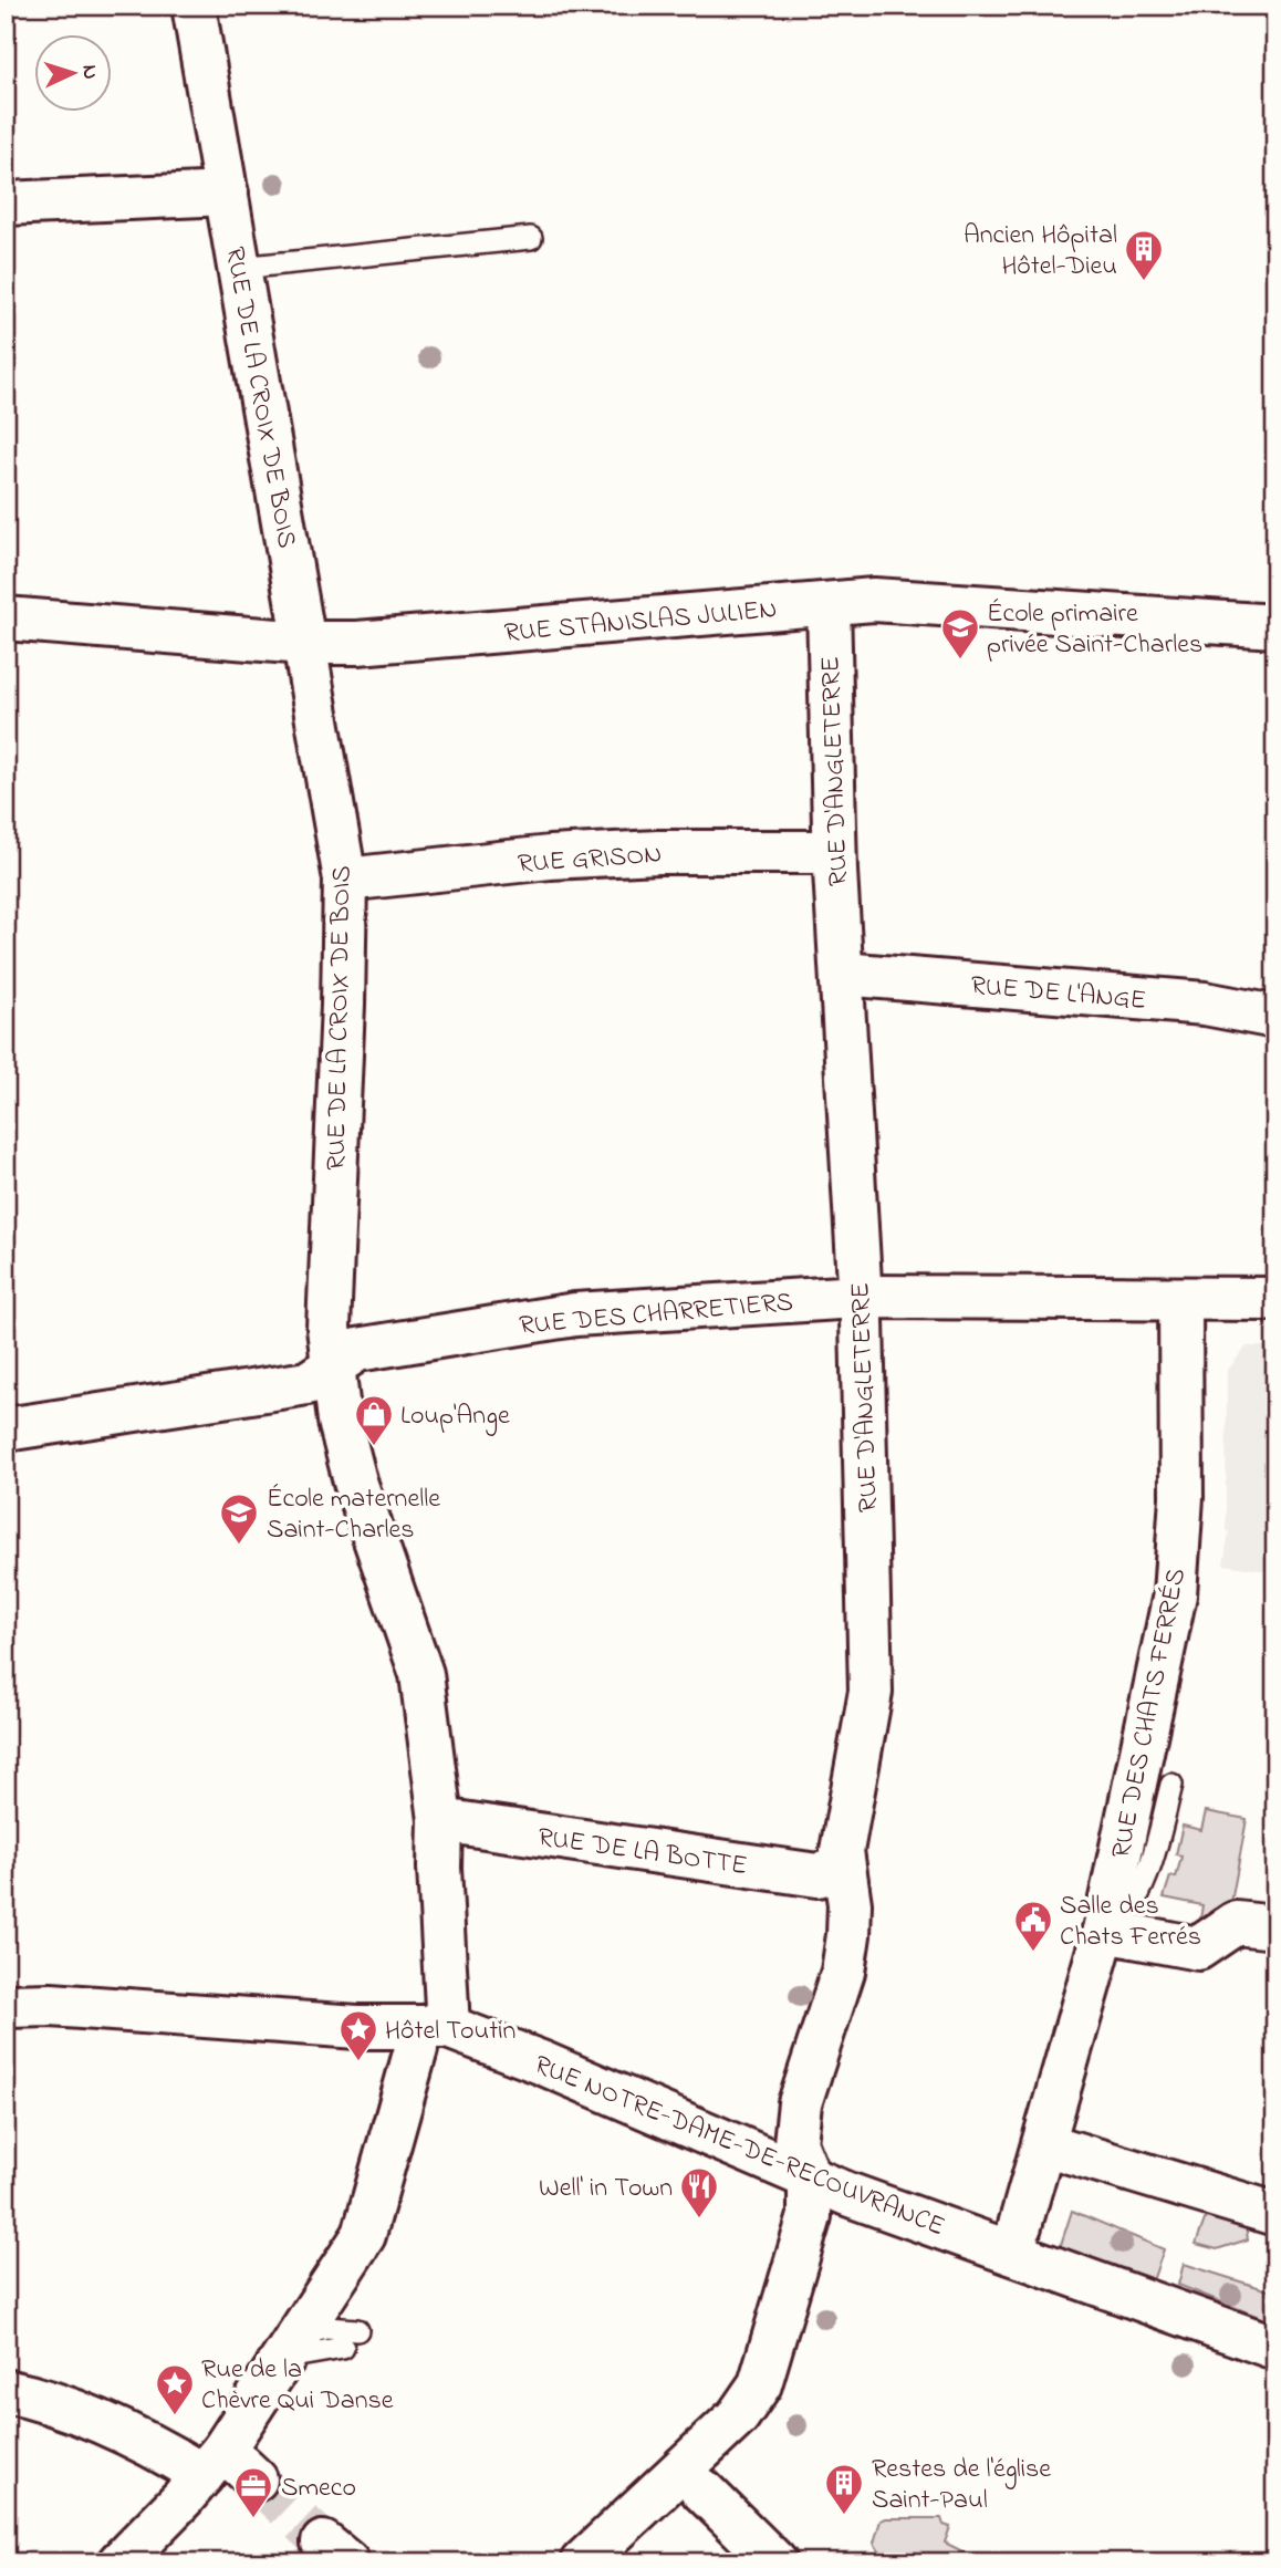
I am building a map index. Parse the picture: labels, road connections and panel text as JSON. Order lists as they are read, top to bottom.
{
  "streets": {
    "street": [
      "RUE DE LA CROIX DE BOIS",
      "RUE STANISLAS JULIEN",
      "RUE D'ANGLETERRE",
      "RUE GRISON",
      "RUE DE L'ANGE",
      "RUE DES CHARRETIERS",
      "RUE DES CHATS FERRÉS",
      "RUE DE LA BOTTE",
      "RUE NOTRE-DAME-DE-RECOUVRANCE"
    ]
  },
  "crossings": [
    ["RUE DE LA CROIX DE BOIS", "RUE STANISLAS JULIEN"],
    ["RUE DE LA CROIX DE BOIS", "RUE GRISON"],
    ["RUE DE LA CROIX DE BOIS", "RUE DES CHARRETIERS"],
    ["RUE DE LA CROIX DE BOIS", "RUE DE LA BOTTE"],
    ["RUE DE LA CROIX DE BOIS", "RUE NOTRE-DAME-DE-RECOUVRANCE"],
    ["RUE STANISLAS JULIEN", "RUE D'ANGLETERRE"],
    ["RUE D'ANGLETERRE", "RUE GRISON"],
    ["RUE D'ANGLETERRE", "RUE DE L'ANGE"],
    ["RUE D'ANGLETERRE", "RUE DES CHARRETIERS"],
    ["RUE D'ANGLETERRE", "RUE DE LA BOTTE"],
    ["RUE D'ANGLETERRE", "RUE NOTRE-DAME-DE-RECOUVRANCE"],
    ["RUE DES CHARRETIERS", "RUE DES CHATS FERRÉS"],
    ["RUE DES CHATS FERRÉS", "RUE NOTRE-DAME-DE-RECOUVRANCE"]
  ],
  "places": {
    "building": ["Ancien Hôpital Hôtel-Dieu", "Restes de l'église Saint-Paul"],
    "school or university": ["École primaire privée Saint-Charles", "École maternelle Saint-Charles"],
    "shop": ["Loup'Ange"],
    "public building": ["Salle des Chats Ferrés"],
    "place": ["Hôtel Toutin", "Rue de la Chèvre Qui Danse"],
    "restaurant": ["Well' in Town"],
    "office": ["Smeco"]
  },
  "north": "right"
}
